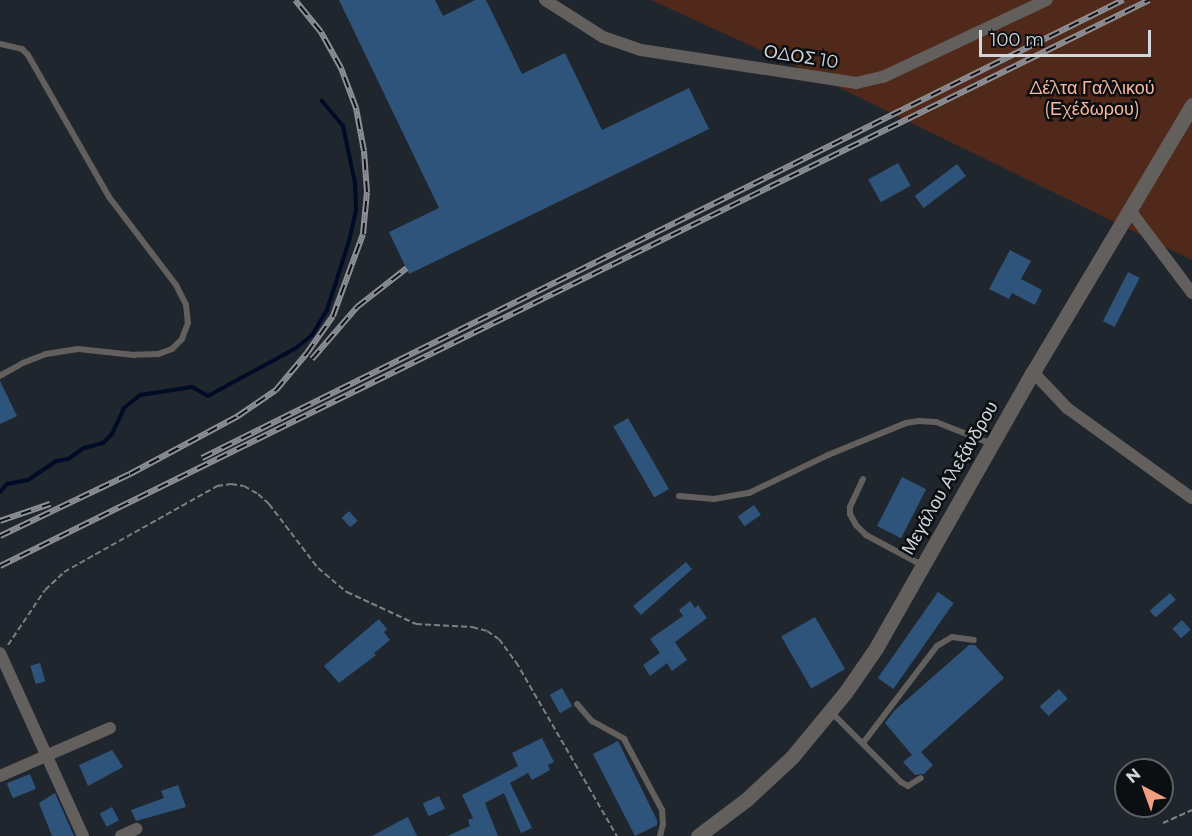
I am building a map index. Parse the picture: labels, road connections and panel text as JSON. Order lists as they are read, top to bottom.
{
  "streets": {
    "street": ["ΟΔΟΣ 10", "Μεγάλου Αλεξάνδρου"]
  },
  "parks": ["Δέλτα Γαλλικού (Εχέδωρου)"],
  "scale_bar": "100 m",
  "north": "top left"
}
